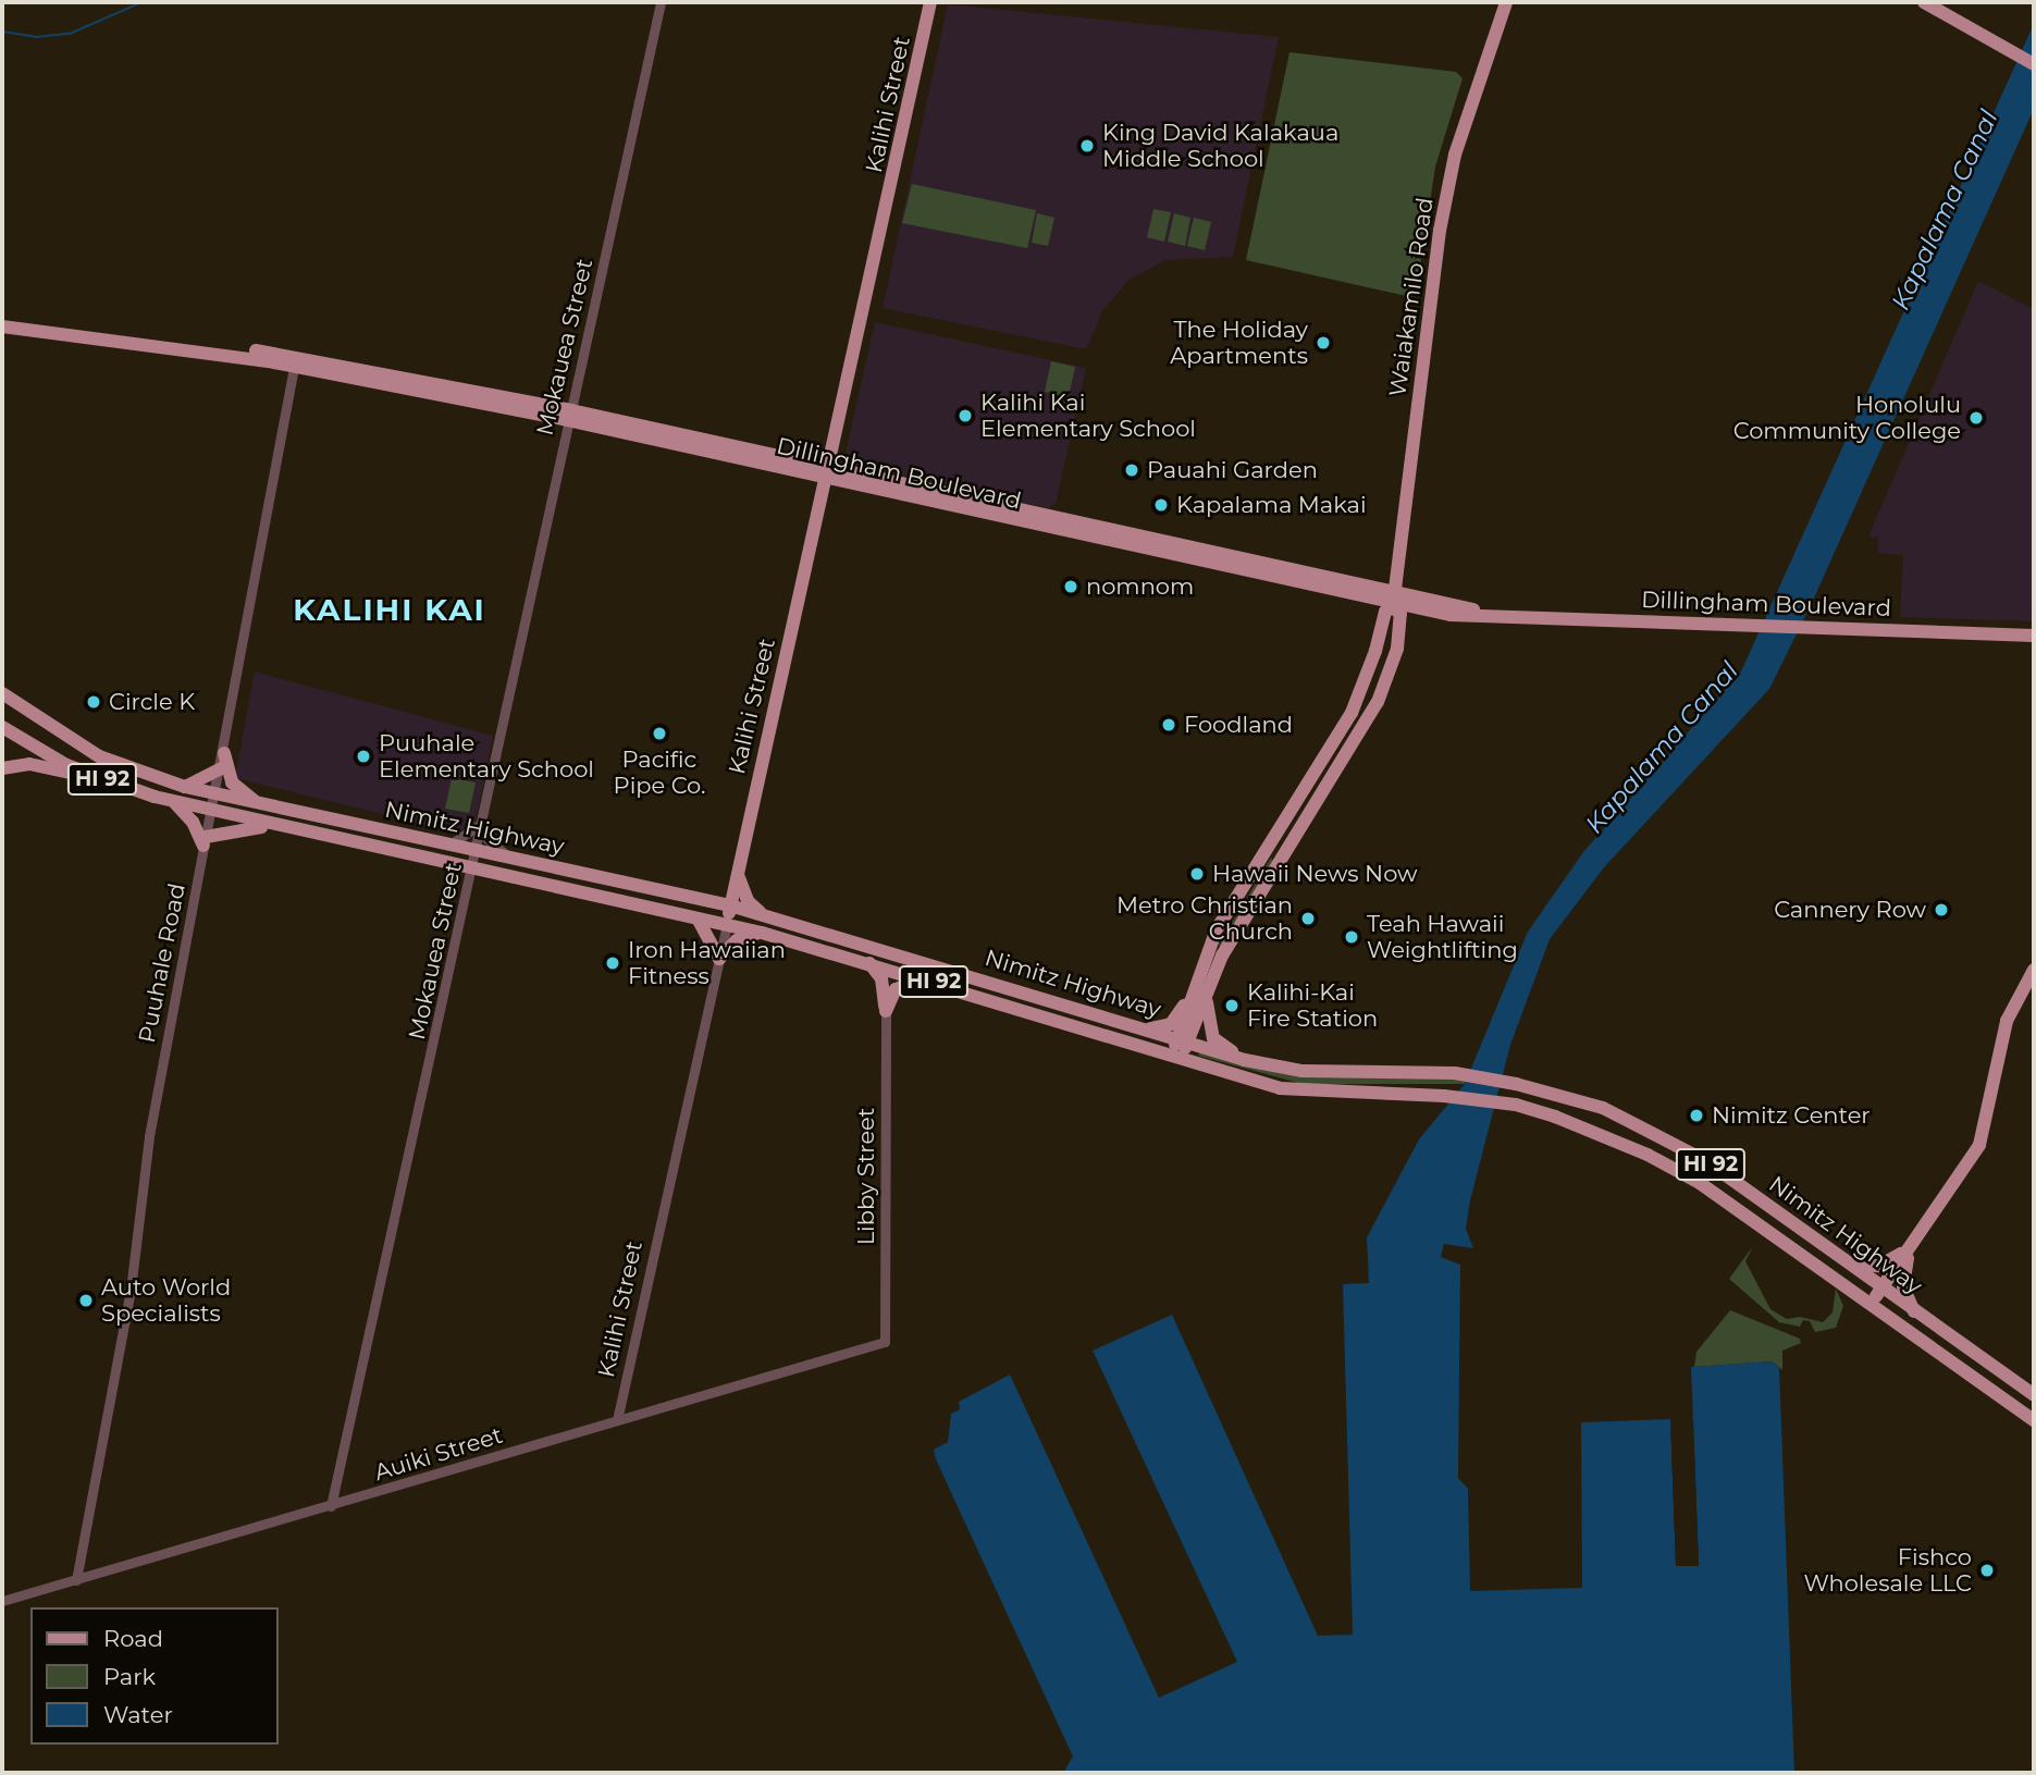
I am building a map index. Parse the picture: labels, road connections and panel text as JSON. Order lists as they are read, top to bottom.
{
  "streets": {
    "main road": [
      "Kalihi Street",
      "Waiakamilo Road",
      "Dillingham Boulevard",
      "HI 92",
      "Nimitz Highway"
    ],
    "street": [
      "Mokauea Street",
      "Puuhale Road",
      "Libby Street",
      "Auiki Street"
    ]
  },
  "crossings": [
    ["Kalihi Street", "Dillingham Boulevard"],
    ["Kalihi Street", "Nimitz Highway"],
    ["Kalihi Street", "Auiki Street"],
    ["Waiakamilo Road", "Dillingham Boulevard"],
    ["Waiakamilo Road", "Nimitz Highway"],
    ["Mokauea Street", "Dillingham Boulevard"],
    ["Mokauea Street", "Nimitz Highway"],
    ["Mokauea Street", "Auiki Street"],
    ["Dillingham Boulevard", "Puuhale Road"],
    ["Nimitz Highway", "Puuhale Road"],
    ["Puuhale Road", "Auiki Street"],
    ["Libby Street", "Auiki Street"]
  ],
  "districts": ["KALIHI KAI"],
  "water": ["Kapalama Canal"],
  "places": [
    "King David Kalakaua Middle School",
    "The Holiday Apartments",
    "Kalihi Kai Elementary School",
    "Honolulu Community College",
    "Pauahi Garden",
    "Kapalama Makai",
    "nomnom",
    "Circle K",
    "Foodland",
    "Pacific Pipe Co.",
    "Puuhale Elementary School",
    "Hawaii News Now",
    "Cannery Row",
    "Metro Christian Church",
    "Teah Hawaii Weightlifting",
    "Iron Hawaiian Fitness",
    "Kalihi-Kai Fire Station",
    "Nimitz Center",
    "Auto World Specialists",
    "Fishco Wholesale LLC"
  ],
  "legend": ["Road", "Park", "Water"]
}
